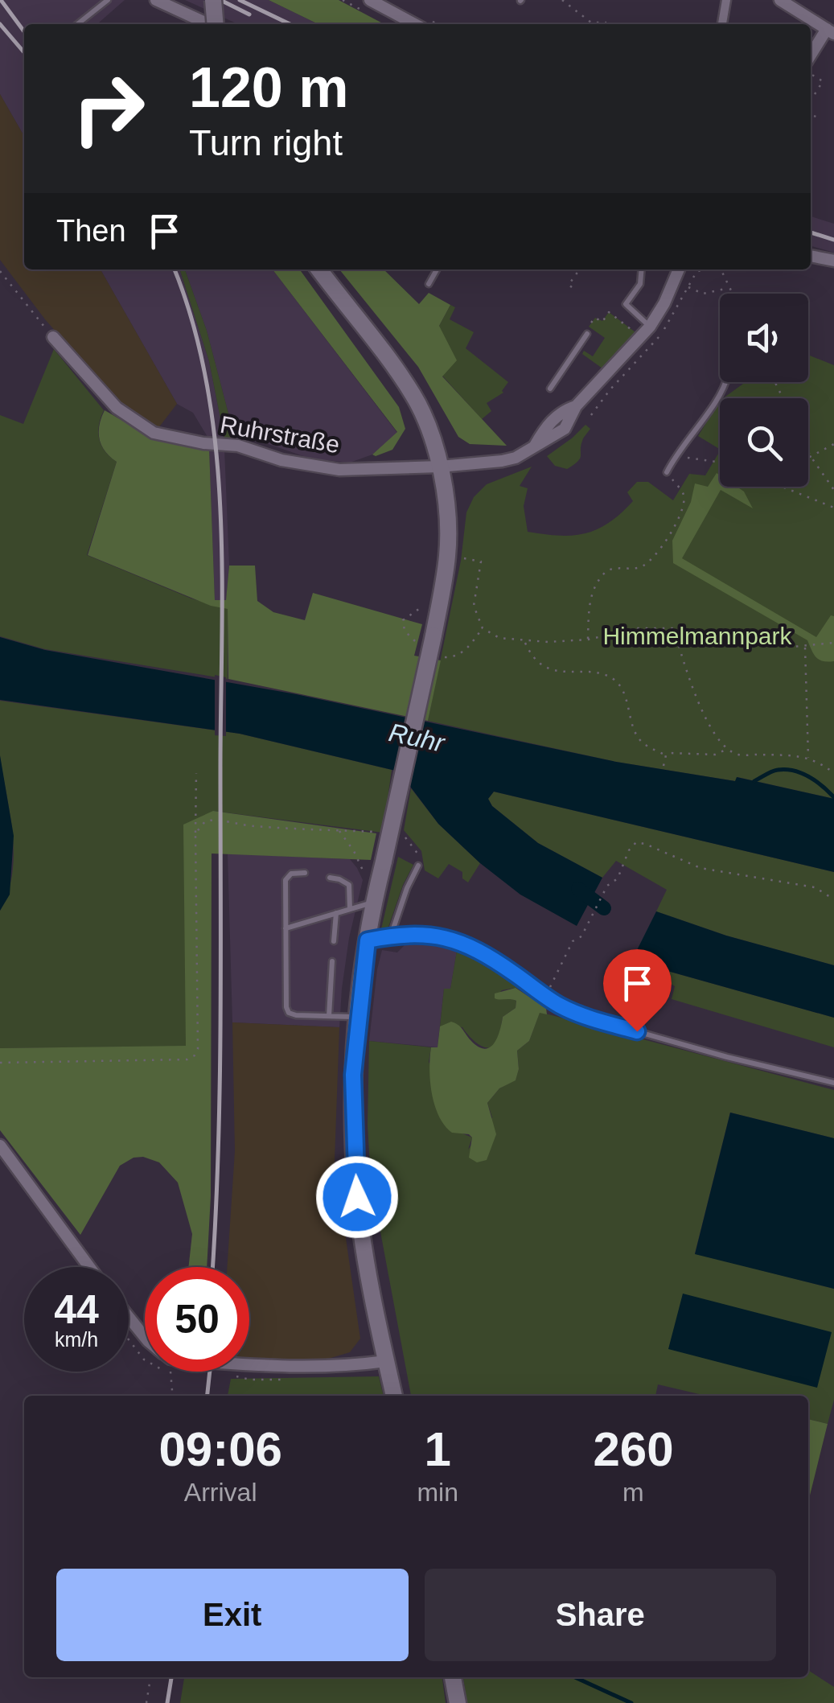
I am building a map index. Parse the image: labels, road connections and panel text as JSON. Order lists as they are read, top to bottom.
{
  "streets": {
    "street": ["Ruhrstraße"]
  },
  "water": ["Ruhr"],
  "parks": ["Himmelmannpark"],
  "page": {
    "turn": ["120 m", "Turn right"],
    "then": "Then",
    "speed": "44 km/h",
    "limit": "50",
    "eta": [
      "09:06",
      "Arrival",
      "1",
      "min",
      "260",
      "m"
    ],
    "buttons": ["Exit", "Share"]
  }
}
